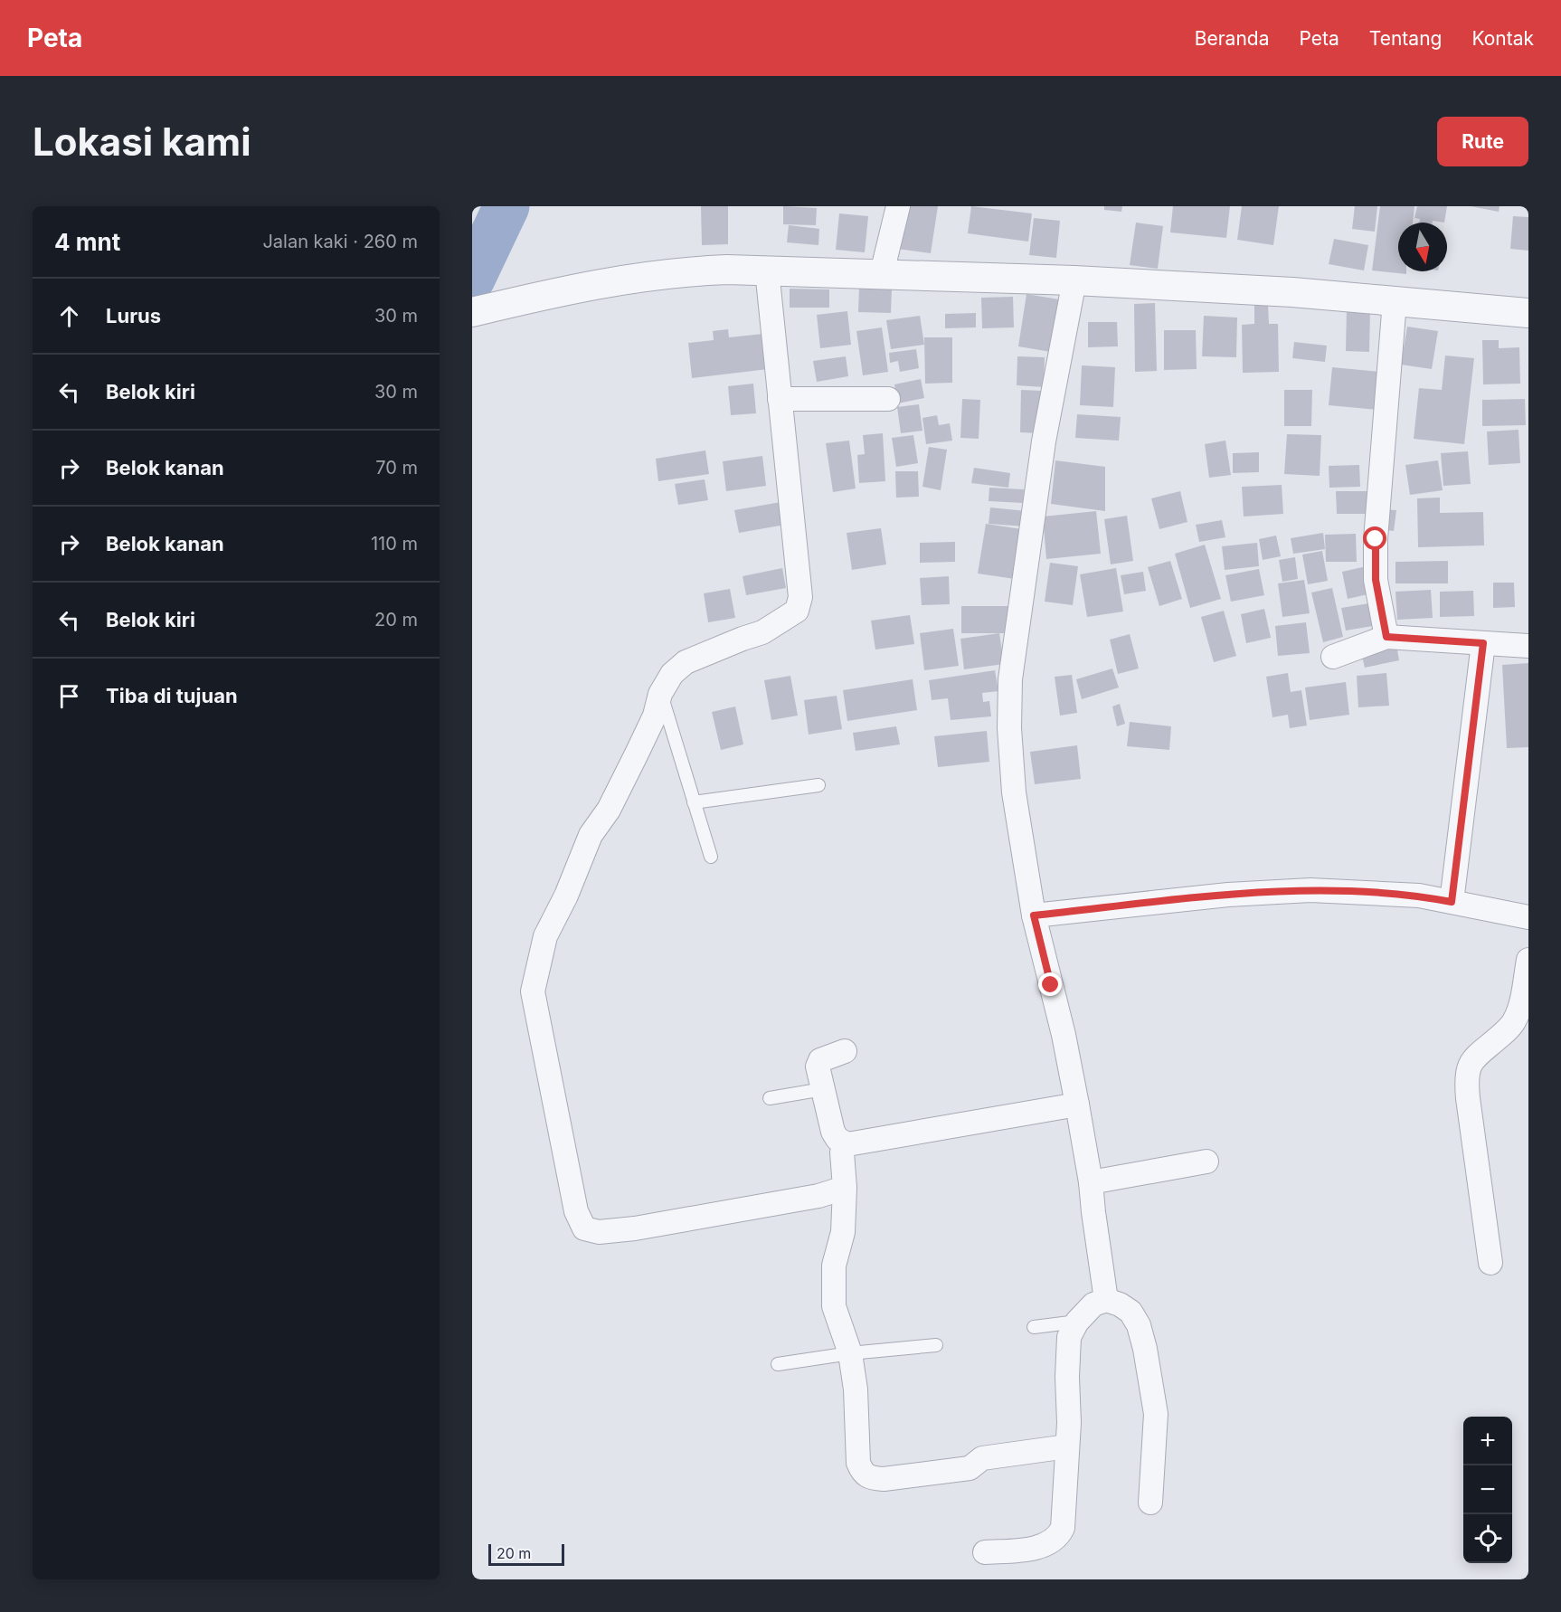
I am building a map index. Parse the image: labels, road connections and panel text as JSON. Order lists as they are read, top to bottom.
{
  "scale_bar": "20 m",
  "north": "bottom",
  "page": {
    "header": "Peta",
    "nav": [
      "Beranda",
      "Peta",
      "Tentang",
      "Kontak"
    ],
    "buttons": "Rute",
    "title": "Lokasi kami",
    "heading": ["4 mnt", "Jalan kaki · 260 m"],
    "list": [
      ["Lurus", "30 m"],
      ["Belok kiri", "30 m"],
      ["Belok kanan", "70 m"],
      ["Belok kanan", "110 m"],
      ["Belok kiri", "20 m"],
      "Tiba di tujuan"
    ],
    "map_buttons": ["+", "−"],
    "scale": "20 m"
  }
}
